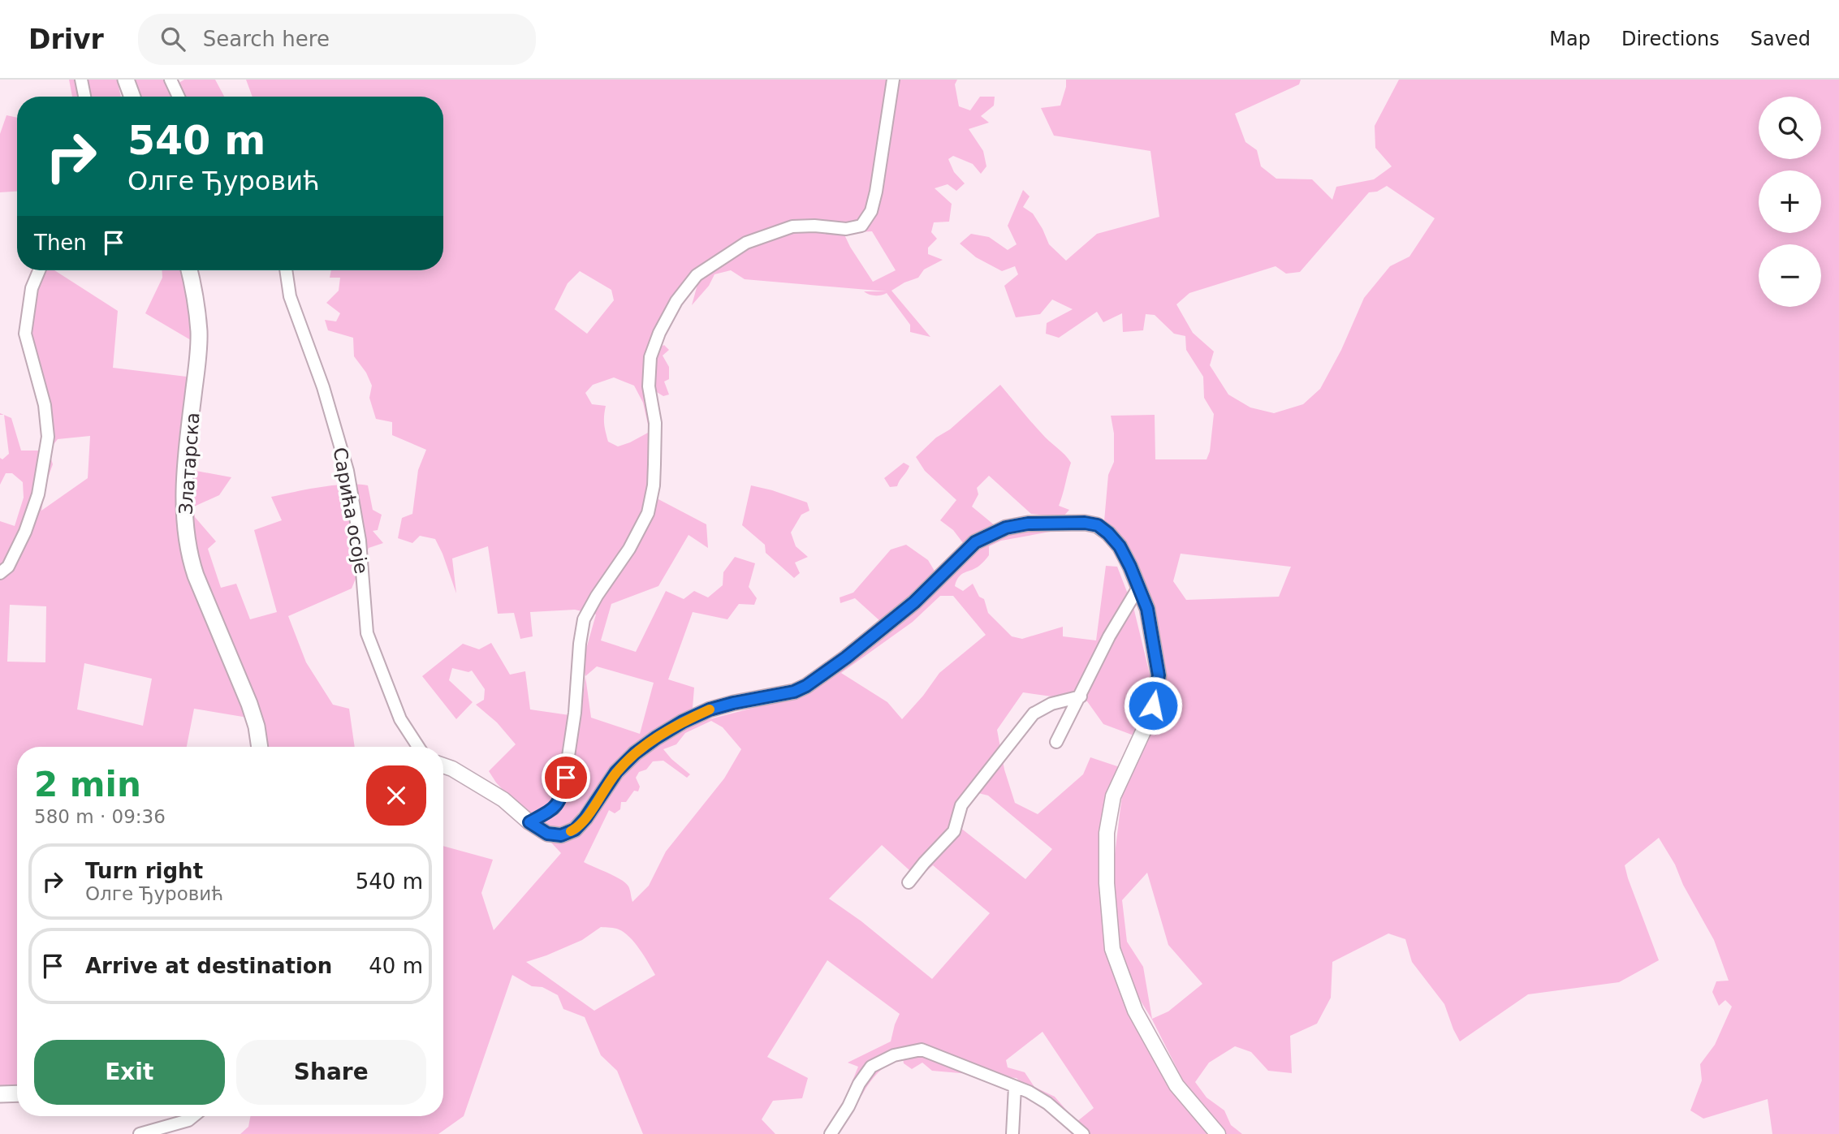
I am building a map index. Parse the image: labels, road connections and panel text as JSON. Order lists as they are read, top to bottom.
{
  "streets": {
    "main road": ["Златарска"],
    "street": ["Сарића осоје"]
  },
  "page": {
    "header": "Drivr",
    "search": "Search here",
    "nav": ["Map", "Directions", "Saved"],
    "map_buttons": ["+", "−"],
    "turn": ["540 m", "Олге Ђуровић"],
    "then": "Then",
    "heading": ["2 min", "580 m · 09:36"],
    "list": [
      {
        "name": "Turn right",
        "note": "Олге Ђуровић",
        "value": "540 m"
      },
      {
        "name": "Arrive at destination",
        "value": "40 m"
      }
    ],
    "buttons": ["Exit", "Share"]
  }
}
